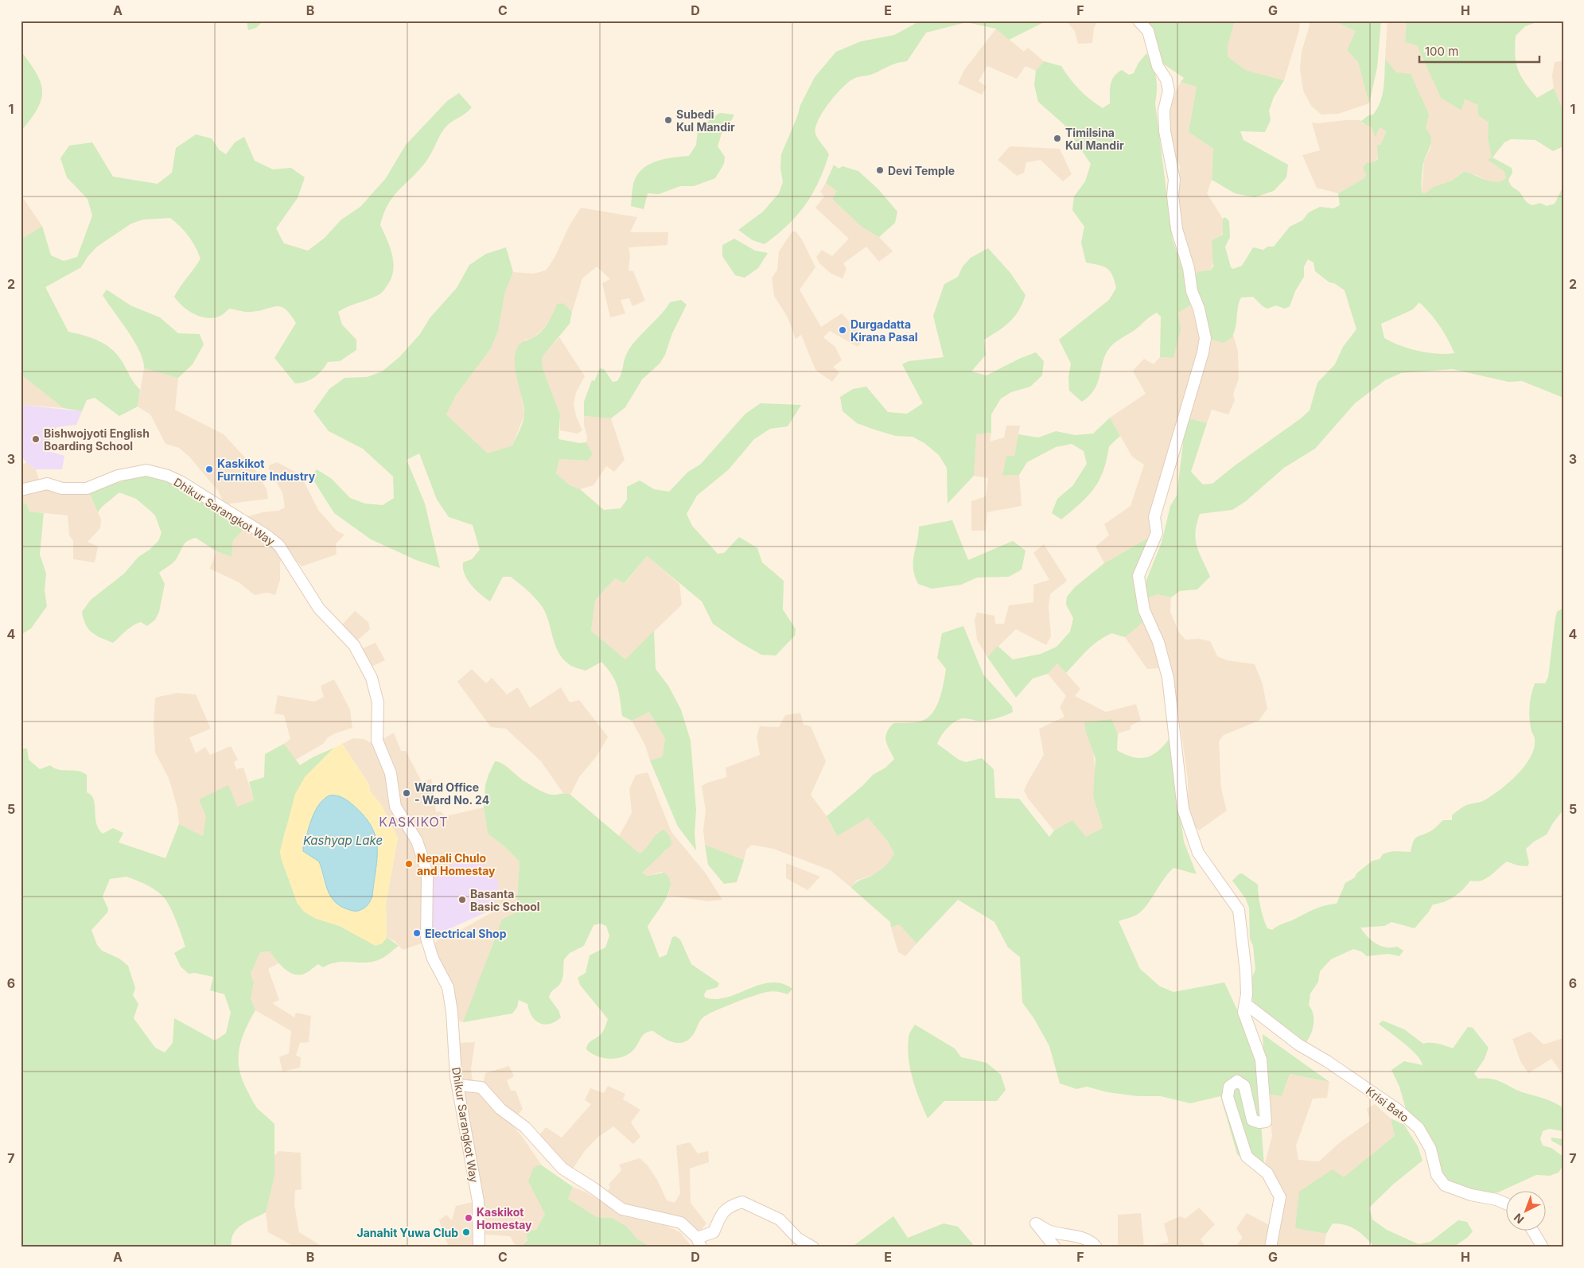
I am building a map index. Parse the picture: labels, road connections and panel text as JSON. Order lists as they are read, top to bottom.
{
  "streets": {
    "street": ["Dhikur Sarangkot Way", "Krisi Bato"]
  },
  "districts": ["KASKIKOT"],
  "water": ["Kashyap Lake"],
  "places": [
    "Subedi Kul Mandir",
    "Timilsina Kul Mandir",
    "Devi Temple",
    "Durgadatta Kirana Pasal",
    "Bishwojyoti English Boarding School",
    "Kaskikot Furniture Industry",
    "Ward Office - Ward No. 24",
    "Nepali Chulo and Homestay",
    "Basanta Basic School",
    "Electrical Shop",
    "Kaskikot Homestay",
    "Janahit Yuwa Club"
  ],
  "scale_bar": "100 m",
  "north": "bottom left",
  "grid": {
    "columns": [
      "A",
      "B",
      "C",
      "D",
      "E",
      "F",
      "G",
      "H"
    ],
    "rows": [
      "1",
      "2",
      "3",
      "4",
      "5",
      "6",
      "7"
    ]
  }
}
